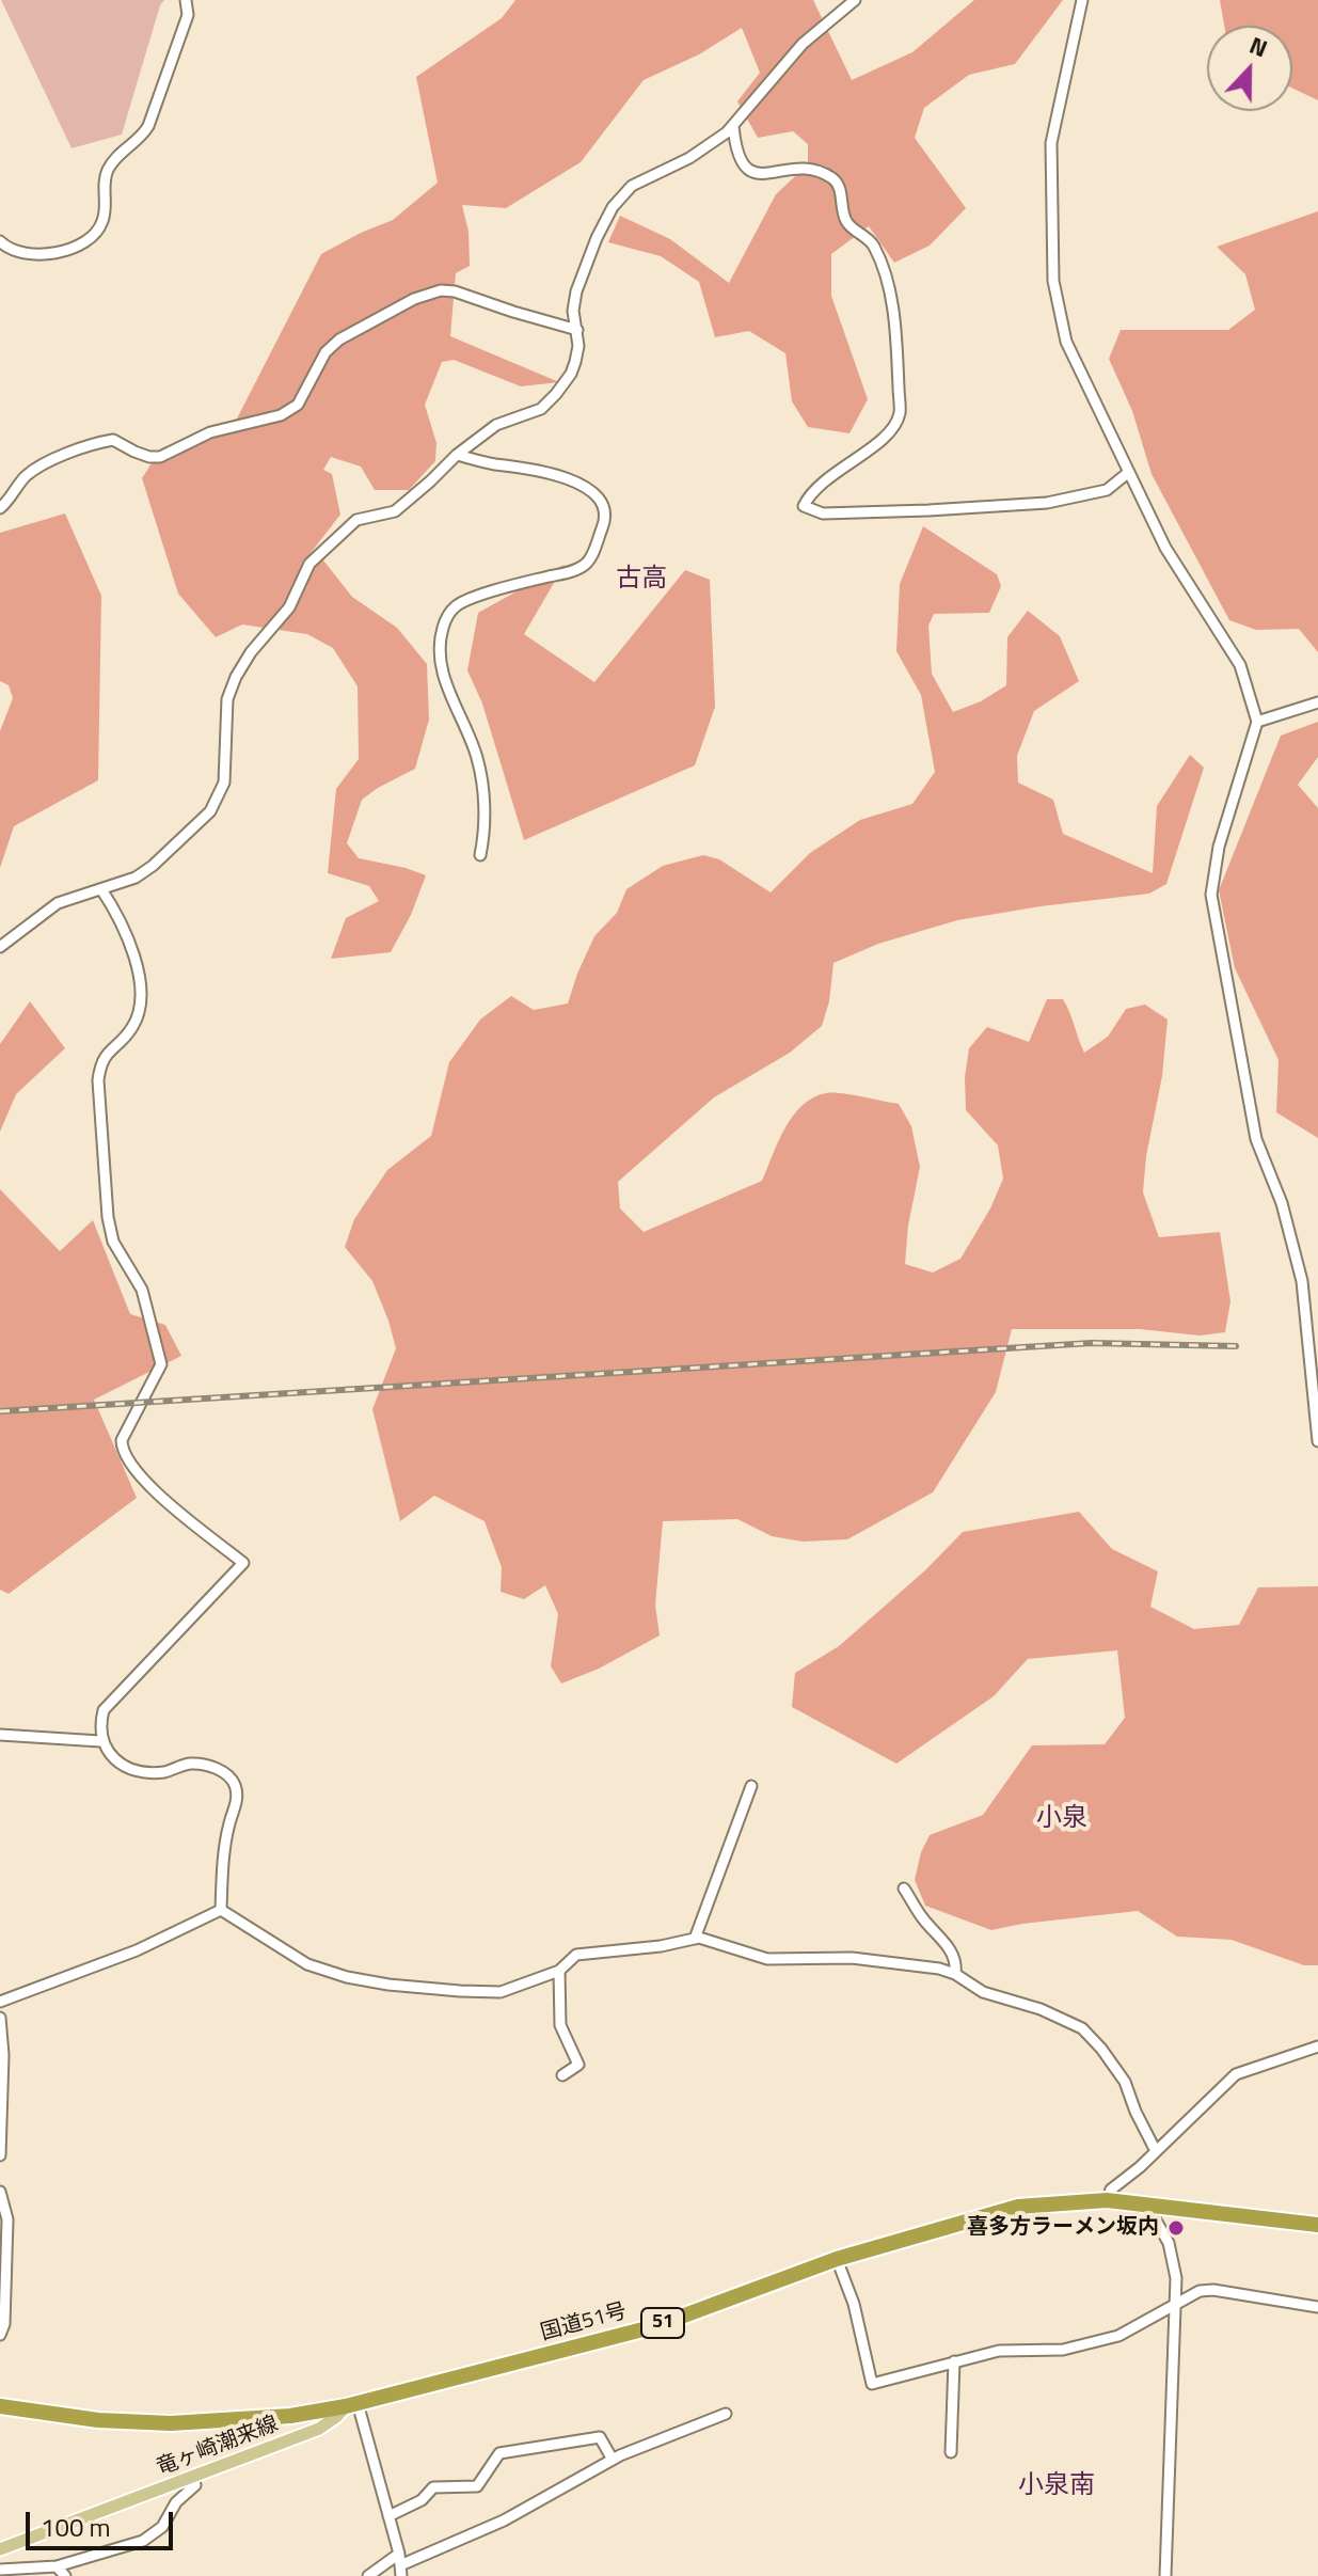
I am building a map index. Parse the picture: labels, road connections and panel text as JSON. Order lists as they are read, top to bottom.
{
  "streets": {
    "highway": ["国道51号", "51"],
    "main road": ["竜ヶ崎潮来線"]
  },
  "crossings": [
    ["国道51号", "竜ヶ崎潮来線"]
  ],
  "districts": ["古高", "小泉", "小泉南"],
  "places": ["喜多方ラーメン坂内"],
  "scale_bar": "100 m",
  "north": "top"
}
